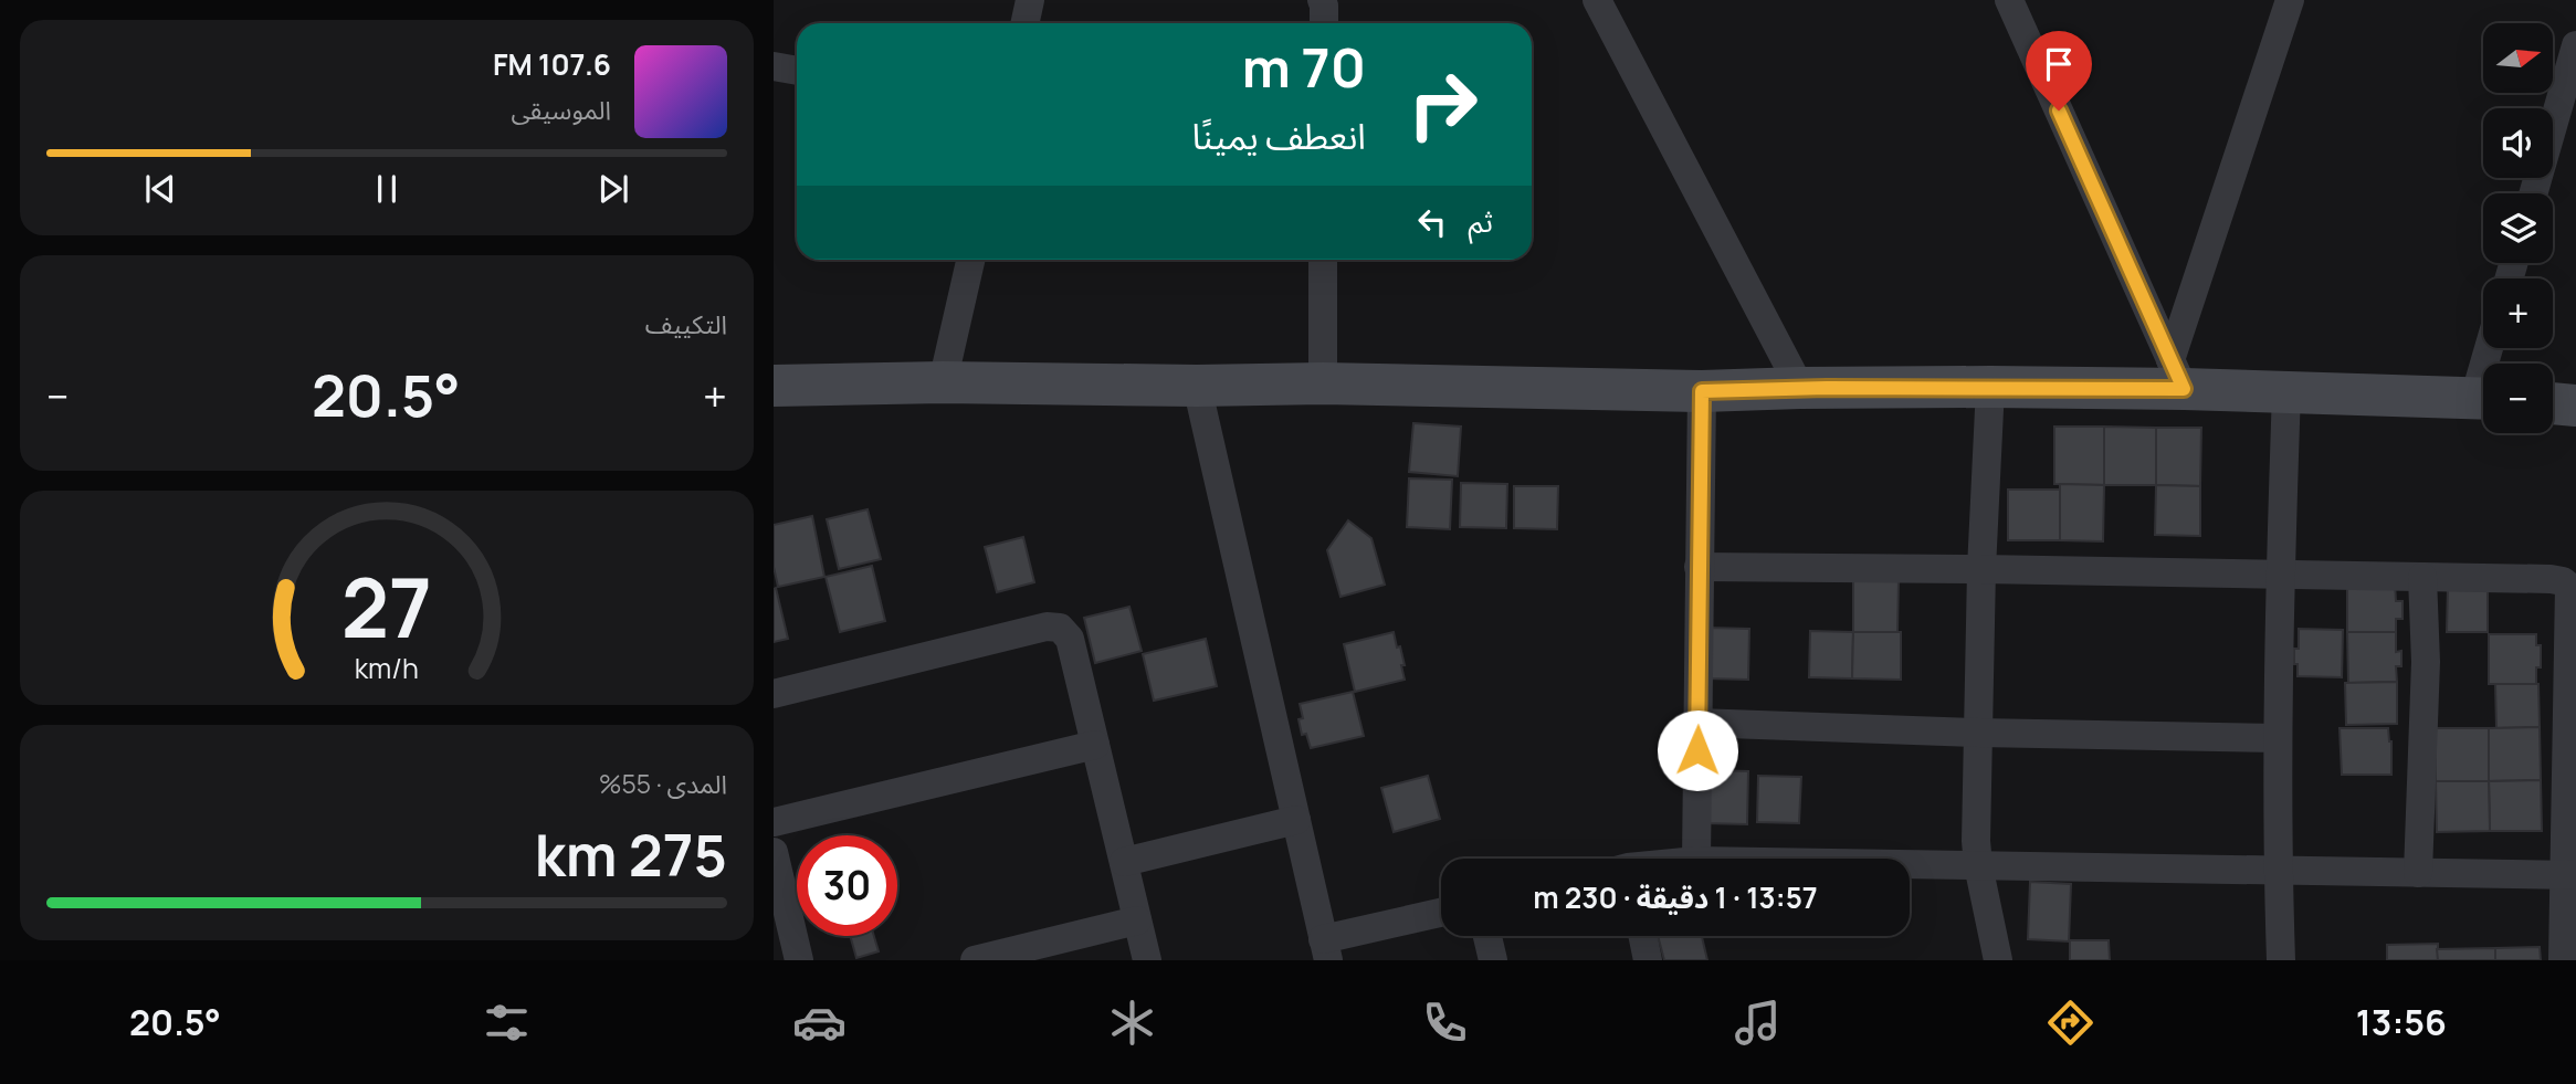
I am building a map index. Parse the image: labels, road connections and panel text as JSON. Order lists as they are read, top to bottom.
{
  "north": "right",
  "page": {
    "map_buttons": ["+", "−"],
    "turn": ["70 m", "انعطف يمينًا"],
    "song": ["107.6 FM", "الموسيقى"],
    "then": "ثم",
    "tile": [
      "التكييف",
      ["المدى · 55%", "275 km"]
    ],
    "heat": ["−", "20.5°", "+"],
    "limit": "30",
    "trip": "13:57 · 1 دقيقة · 230 m",
    "tabs": ["13:56", "20.5°"],
    "gauge": ["27", "km/h"]
  }
}
